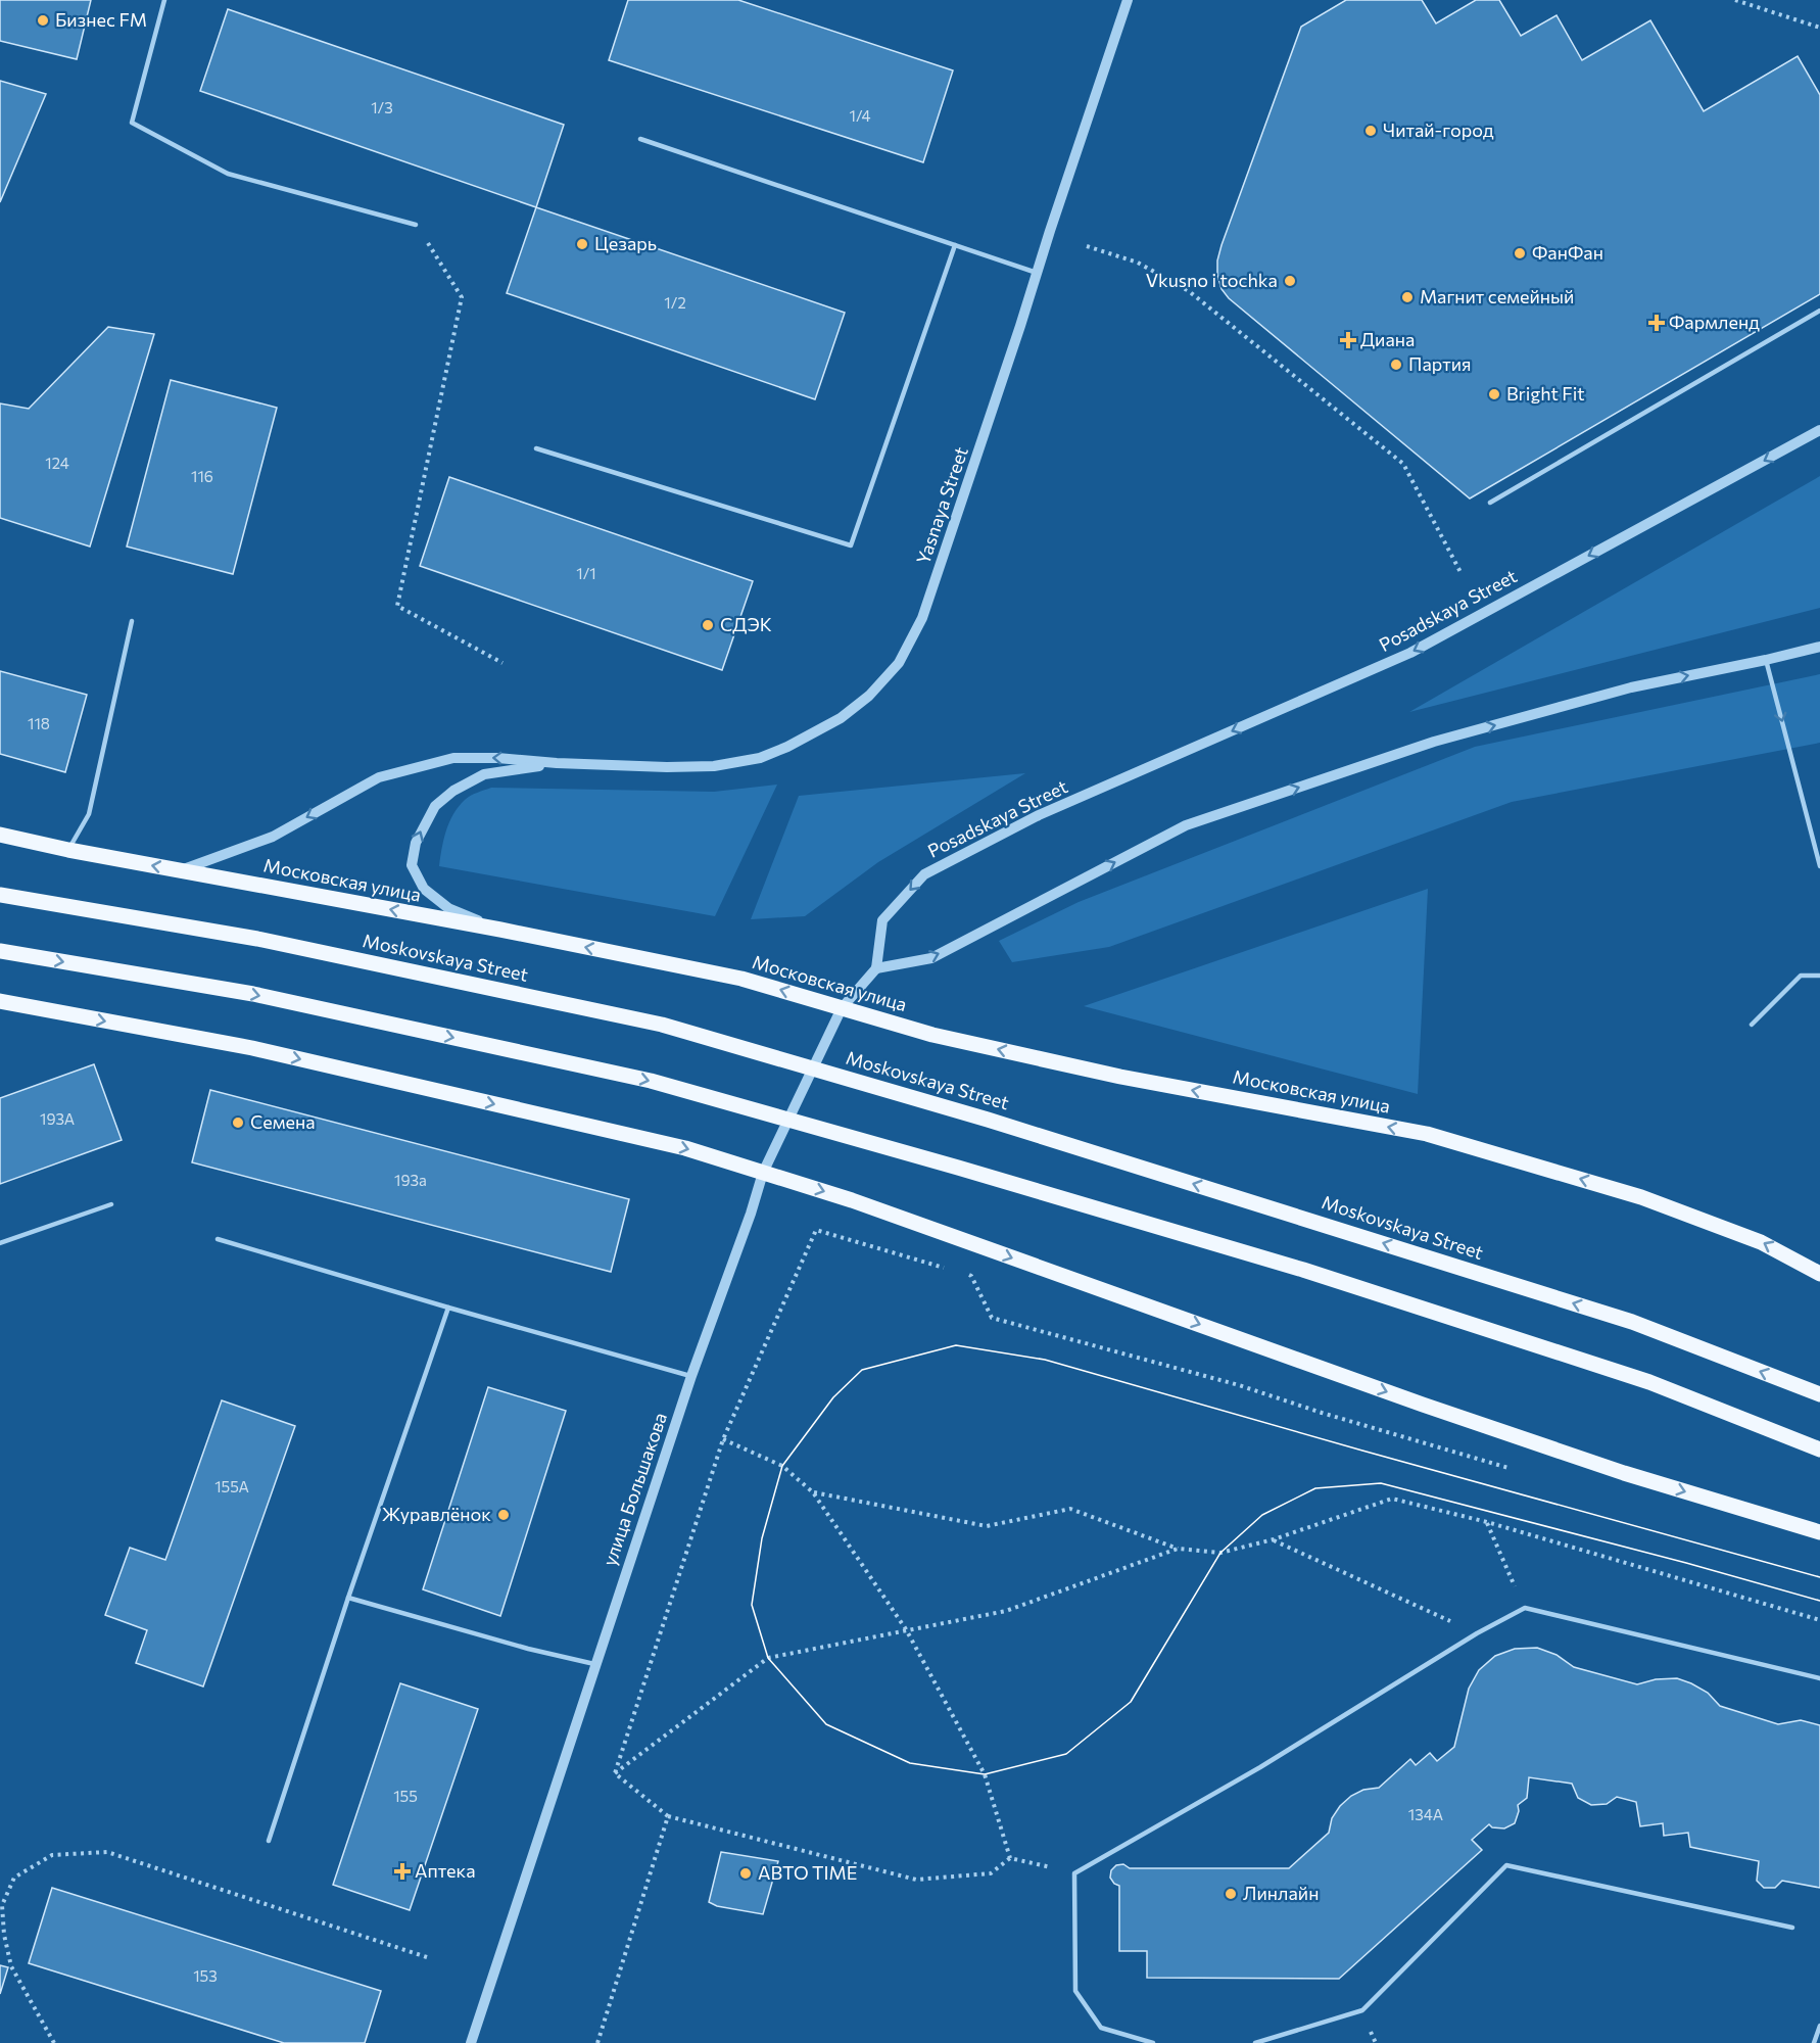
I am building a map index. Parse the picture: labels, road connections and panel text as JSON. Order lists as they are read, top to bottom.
{
  "streets": {
    "main road": ["Московская улица", "Moskovskaya Street"],
    "street": ["Yasnaya Street", "Posadskaya Street", "улица Большакова"]
  },
  "crossings": [
    ["Posadskaya Street", "улица Большакова"],
    ["Московская улица", "улица Большакова"]
  ],
  "places": {
    "other": [
      "Бизнес FM",
      "Читай-город",
      "Цезарь",
      "ФанФан",
      "Vkusno i tochka",
      "Магнит семейный",
      "Партия",
      "Bright Fit",
      "СДЭК",
      "Семена",
      "Журавлёнок",
      "АВТО TIME",
      "Линлайн"
    ],
    "health": ["Фармленд", "Диана", "Аптека"]
  },
  "house_numbers": [
    "1/3",
    "1/4",
    "1/2",
    "124",
    "116",
    "1/1",
    "118",
    "193А",
    "193a",
    "155А",
    "155",
    "134А",
    "153"
  ]
}
